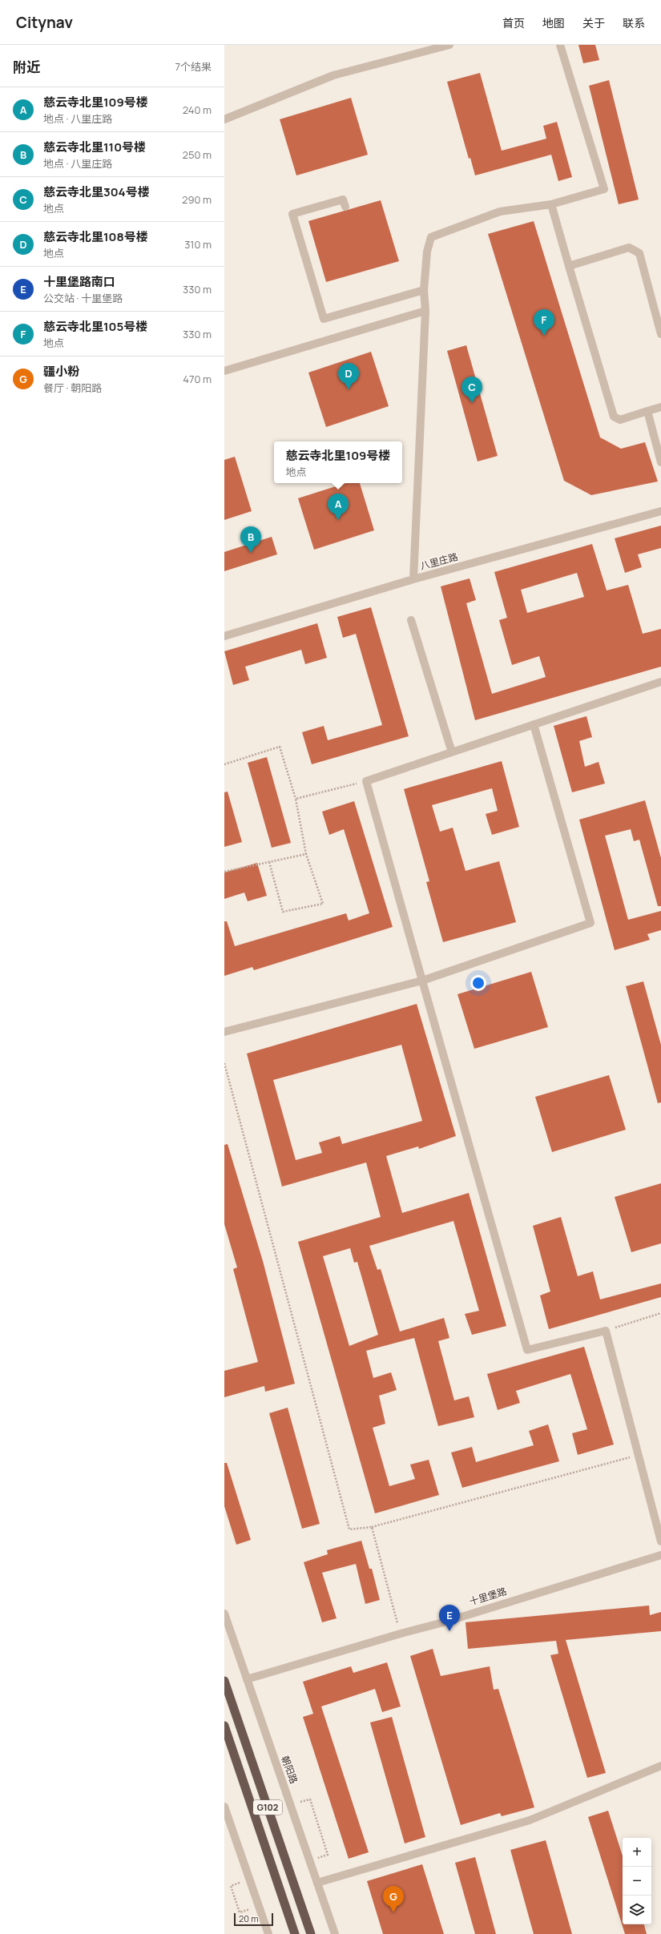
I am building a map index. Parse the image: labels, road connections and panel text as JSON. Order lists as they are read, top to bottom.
{
  "streets": {
    "highway": ["G102"],
    "street": ["八里庄路", "十里堡路", "朝阳路"]
  },
  "crossings": [
    ["十里堡路", "朝阳路"]
  ],
  "scale_bar": "20 m",
  "page": {
    "header": "Citynav",
    "nav": [
      "首页",
      "地图",
      "关于",
      "联系"
    ],
    "heading": ["附近", "7个结果"],
    "list": [
      {
        "mark": "A",
        "name": "慈云寺北里109号楼",
        "note": "地点 · 八里庄路",
        "value": "240 m"
      },
      {
        "mark": "B",
        "name": "慈云寺北里110号楼",
        "note": "地点 · 八里庄路",
        "value": "250 m"
      },
      {
        "mark": "C",
        "name": "慈云寺北里304号楼",
        "note": "地点",
        "value": "290 m"
      },
      {
        "mark": "D",
        "name": "慈云寺北里108号楼",
        "note": "地点",
        "value": "310 m"
      },
      {
        "mark": "E",
        "name": "十里堡路南口",
        "note": "公交站 · 十里堡路",
        "value": "330 m"
      },
      {
        "mark": "F",
        "name": "慈云寺北里105号楼",
        "note": "地点",
        "value": "330 m"
      },
      {
        "mark": "G",
        "name": "疆小粉",
        "note": "餐厅 · 朝阳路",
        "value": "470 m"
      }
    ],
    "pins": [
      "F",
      "D",
      "C",
      "A",
      "B",
      "E",
      "G"
    ],
    "popup": ["慈云寺北里109号楼", "地点"],
    "map_buttons": ["+", "−"],
    "scale": "20 m"
  }
}
